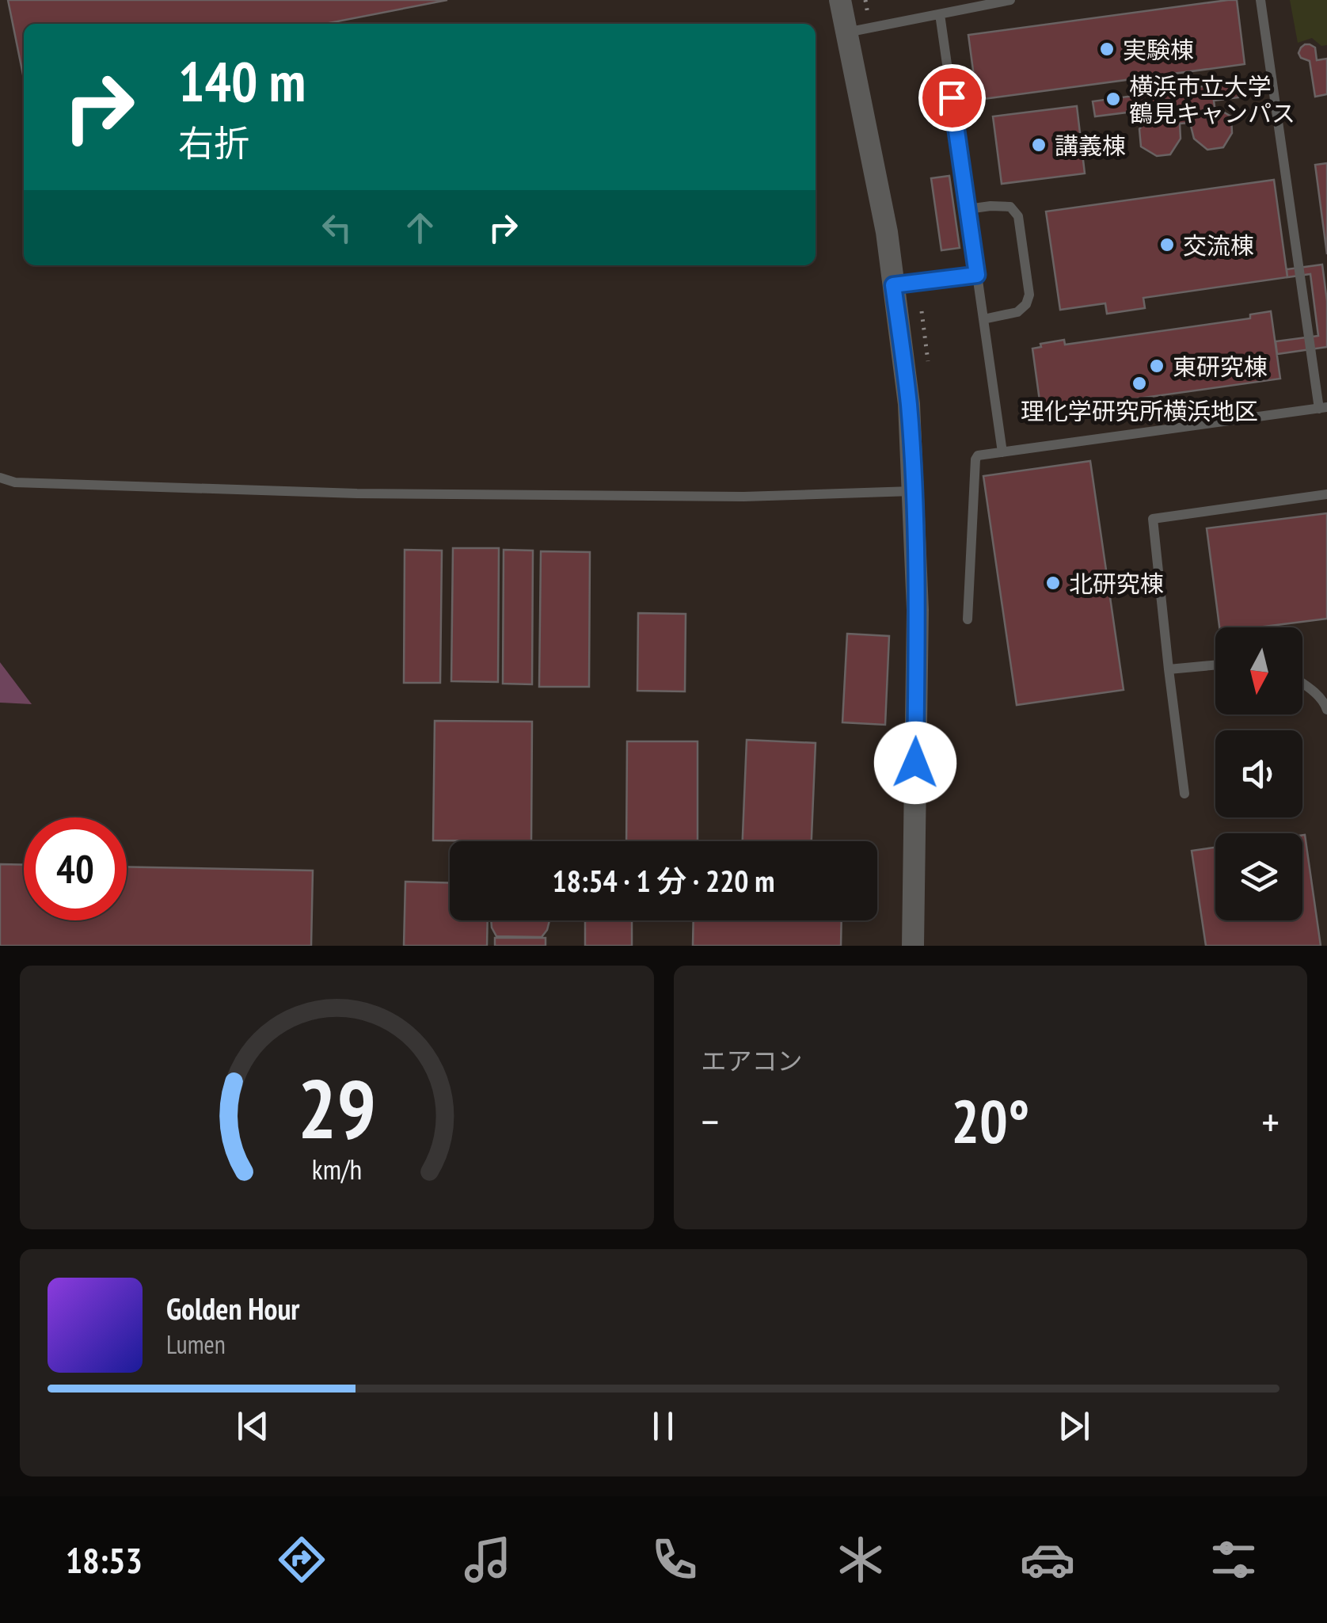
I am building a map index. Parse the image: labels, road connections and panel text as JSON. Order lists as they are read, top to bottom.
{
  "places": [
    "実験棟",
    "横浜市立大学 鶴見キャンパス",
    "講義棟",
    "交流棟",
    "東研究棟",
    "理化学研究所横浜地区",
    "北研究棟"
  ],
  "north": "bottom",
  "page": {
    "turn": ["140 m", "右折"],
    "limit": "40",
    "trip": "18:54 · 1 分 · 220 m",
    "tile": "エアコン",
    "heat": ["−", "20°", "+"],
    "song": ["Golden Hour", "Lumen"],
    "tabs": "18:53",
    "gauge": ["29", "km/h"]
  }
}
